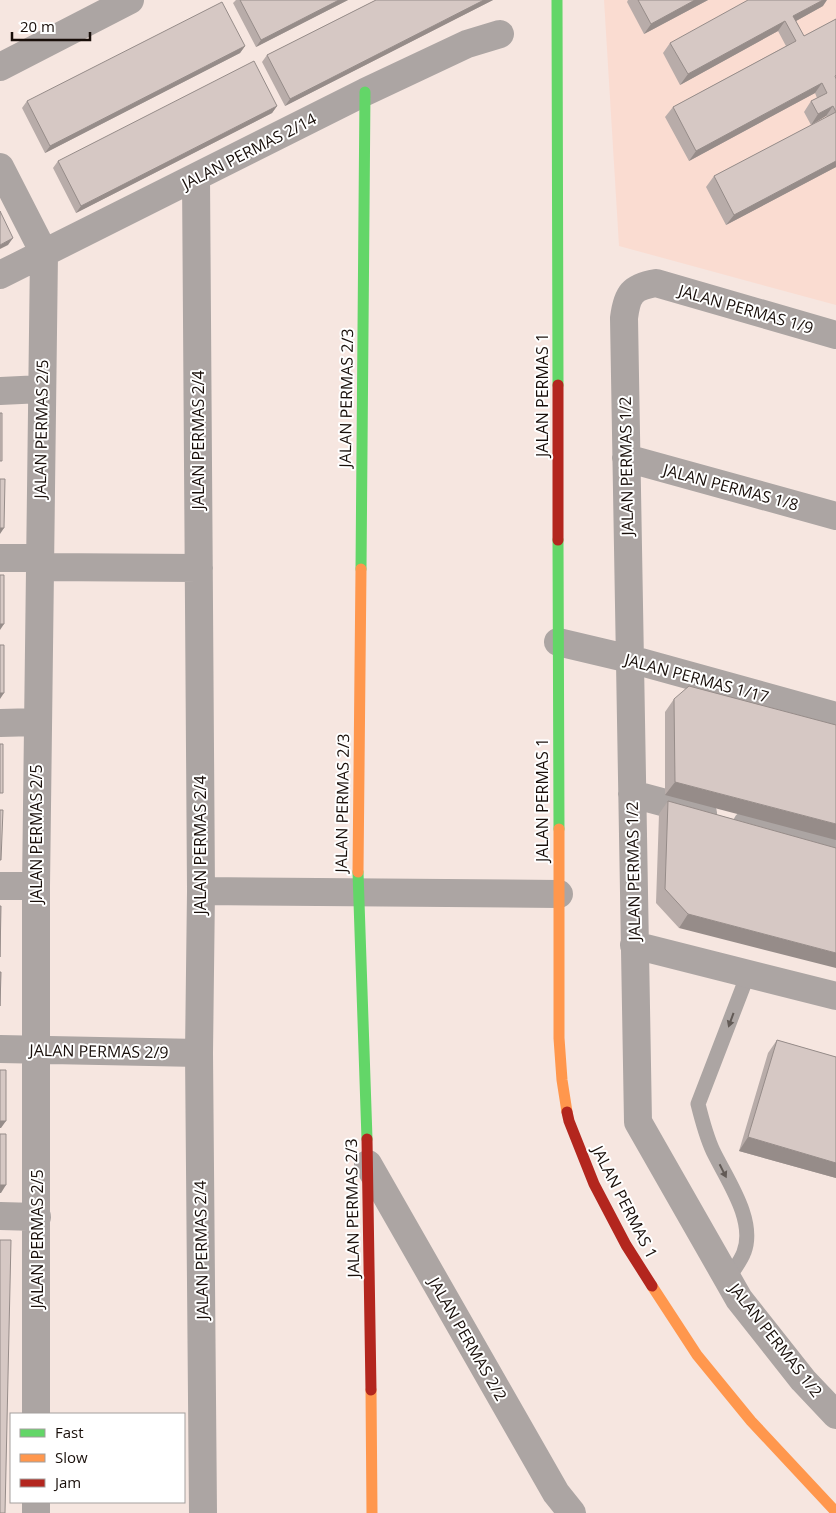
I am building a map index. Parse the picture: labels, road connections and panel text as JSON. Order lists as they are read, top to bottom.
{
  "streets": {
    "street": [
      "JALAN PERMAS 2/14",
      "JALAN PERMAS 1/9",
      "JALAN PERMAS 1",
      "JALAN PERMAS 2/3",
      "JALAN PERMAS 2/5",
      "JALAN PERMAS 2/4",
      "JALAN PERMAS 1/2",
      "JALAN PERMAS 1/8",
      "JALAN PERMAS 1/17",
      "JALAN PERMAS 2/9",
      "JALAN PERMAS 2/2"
    ]
  },
  "crossings": [
    ["JALAN PERMAS 2/14", "JALAN PERMAS 2/3"],
    ["JALAN PERMAS 2/14", "JALAN PERMAS 2/5"],
    ["JALAN PERMAS 2/14", "JALAN PERMAS 2/4"],
    ["JALAN PERMAS 1/9", "JALAN PERMAS 1/2"],
    ["JALAN PERMAS 1", "JALAN PERMAS 1/17"],
    ["JALAN PERMAS 2/3", "JALAN PERMAS 2/2"],
    ["JALAN PERMAS 2/5", "JALAN PERMAS 2/9"],
    ["JALAN PERMAS 2/4", "JALAN PERMAS 2/9"],
    ["JALAN PERMAS 1/2", "JALAN PERMAS 1/8"],
    ["JALAN PERMAS 1/2", "JALAN PERMAS 1/17"]
  ],
  "legend": ["Fast", "Slow", "Jam"],
  "scale_bar": "20 m"
}
